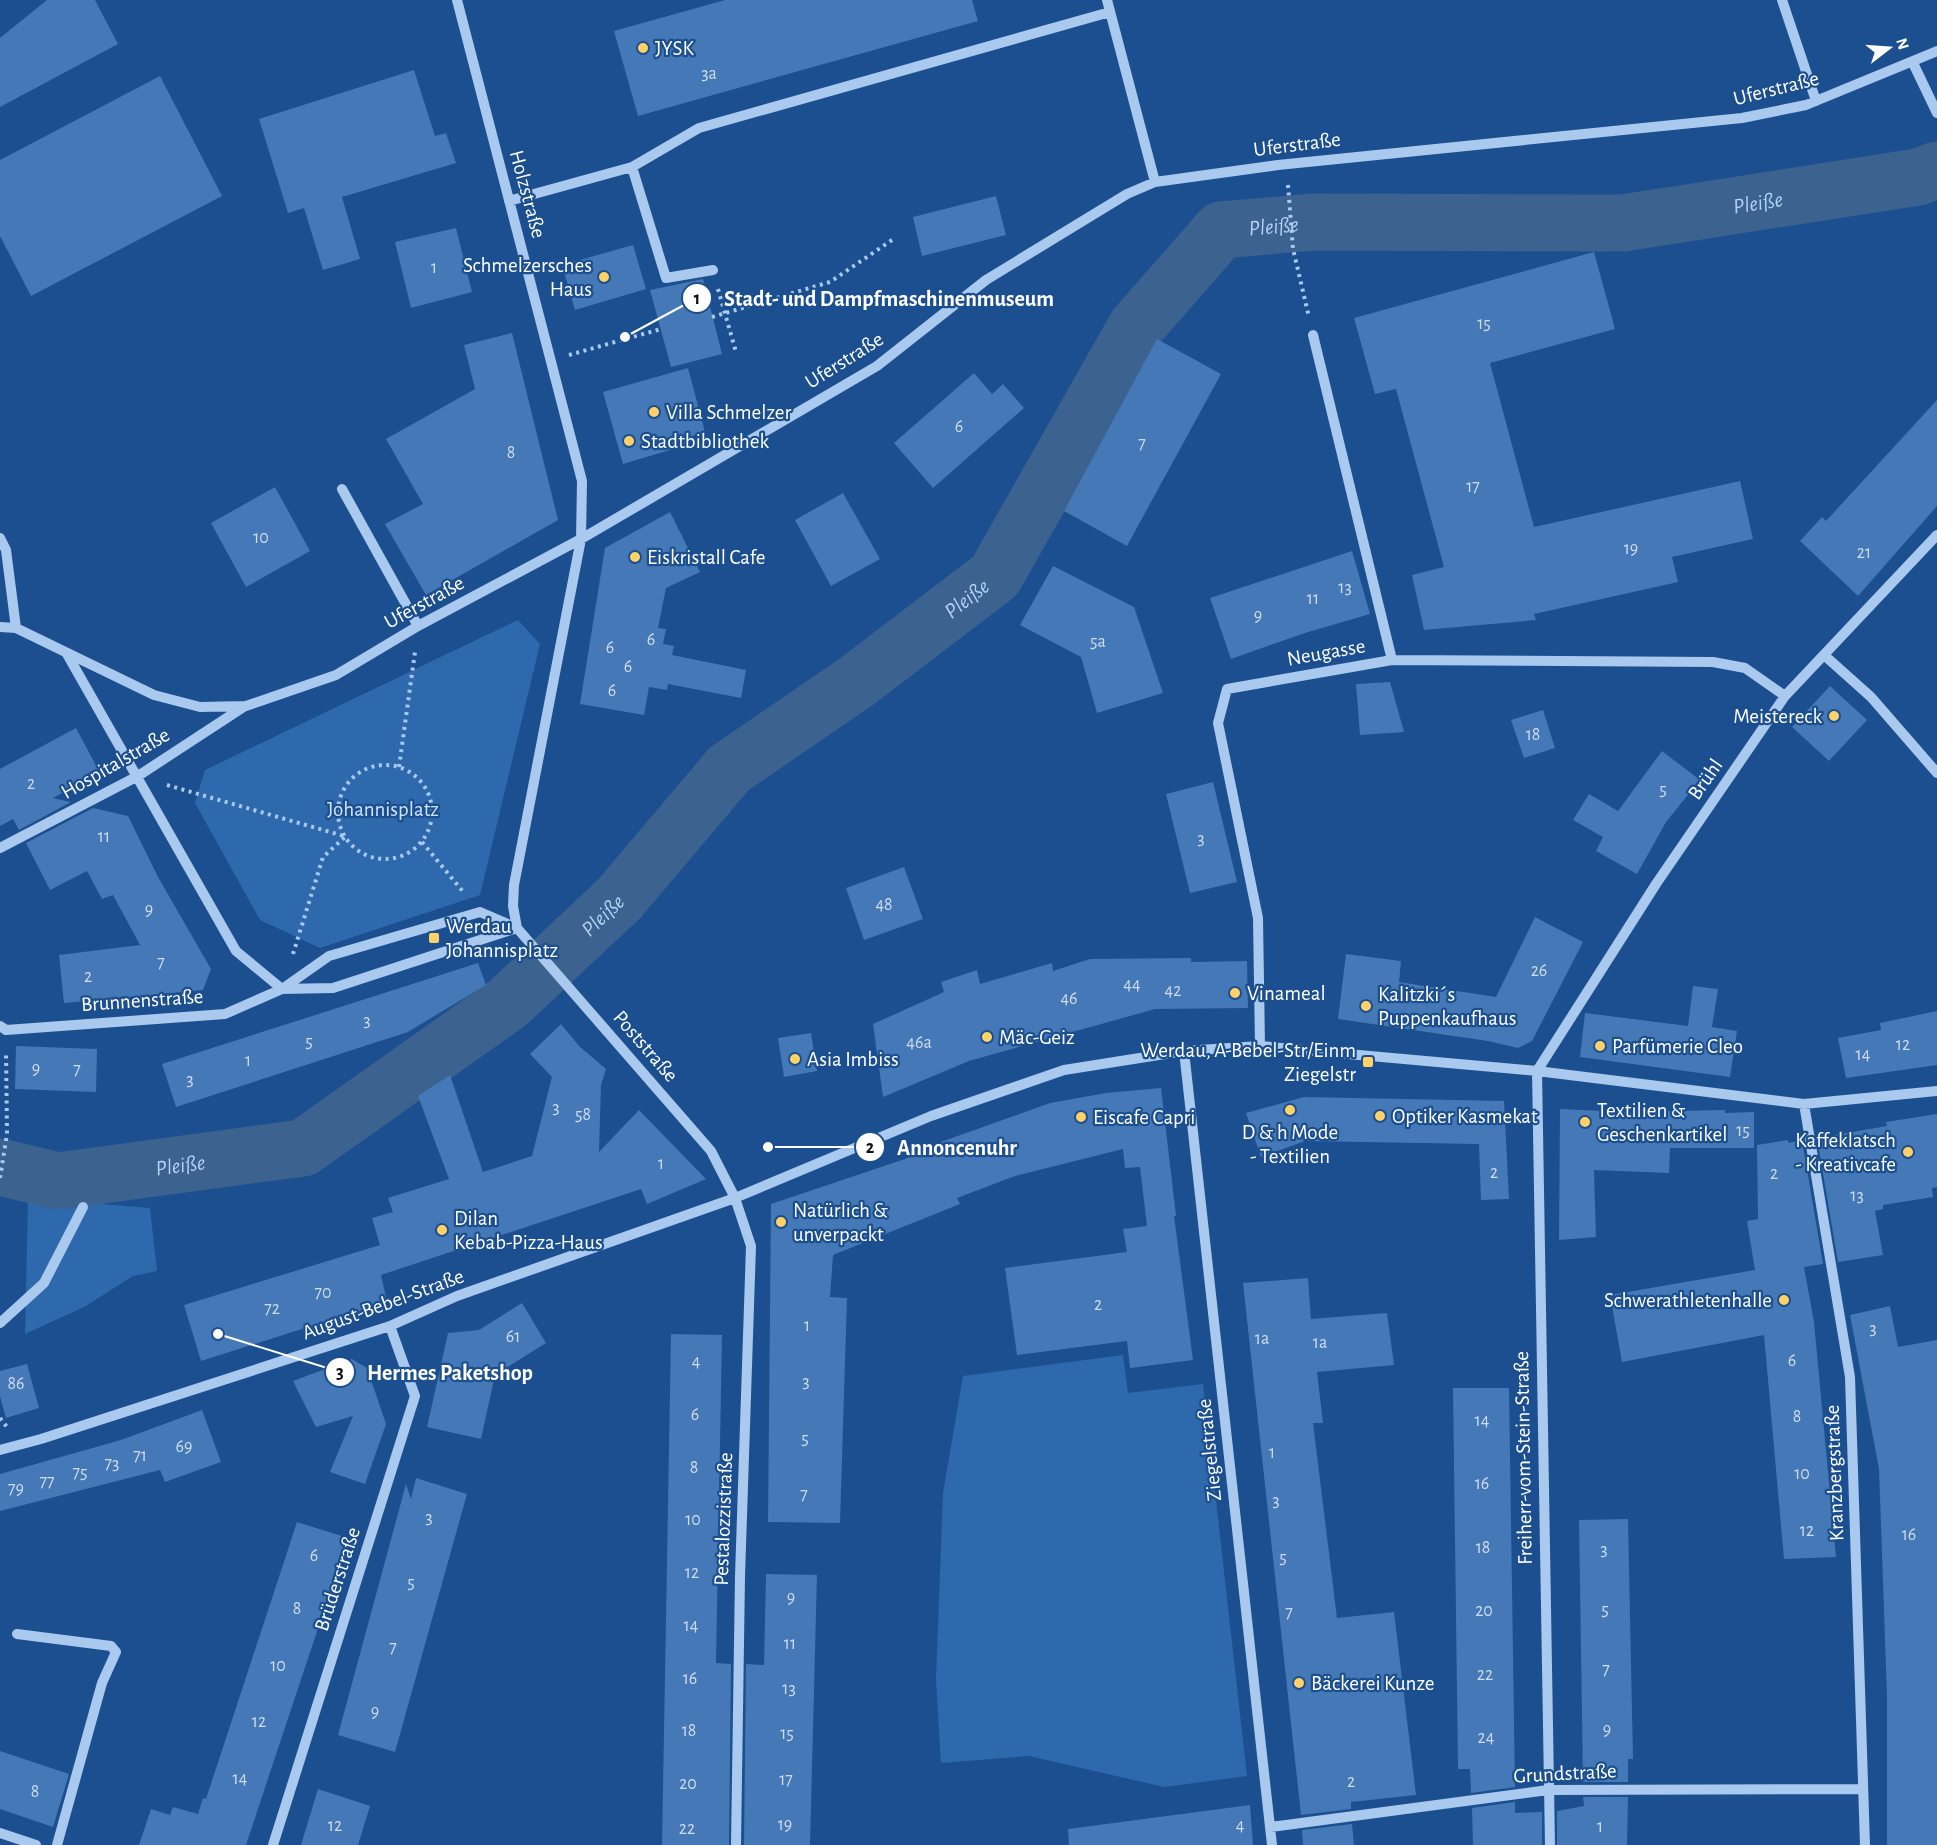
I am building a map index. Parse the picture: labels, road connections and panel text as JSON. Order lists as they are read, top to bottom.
{
  "streets": {
    "street": [
      "Uferstraße",
      "Holzstraße",
      "Neugasse",
      "Hospitalstraße",
      "Brühl",
      "Brunnenstraße",
      "Poststraße",
      "August-Bebel-Straße",
      "Ziegelstraße",
      "Freiherr-vom-Stein-Straße",
      "Kranzbergstraße",
      "Pestalozzistraße",
      "Brüderstraße",
      "Grundstraße"
    ]
  },
  "crossings": [
    ["Uferstraße", "Holzstraße"],
    ["Uferstraße", "Hospitalstraße"],
    ["Neugasse", "Brühl"],
    ["Neugasse", "August-Bebel-Straße"],
    ["Brühl", "August-Bebel-Straße"],
    ["Brühl", "Freiherr-vom-Stein-Straße"],
    ["Poststraße", "August-Bebel-Straße"],
    ["Poststraße", "Pestalozzistraße"],
    ["August-Bebel-Straße", "Ziegelstraße"],
    ["August-Bebel-Straße", "Freiherr-vom-Stein-Straße"],
    ["August-Bebel-Straße", "Kranzbergstraße"],
    ["August-Bebel-Straße", "Pestalozzistraße"],
    ["August-Bebel-Straße", "Brüderstraße"],
    ["Ziegelstraße", "Grundstraße"],
    ["Freiherr-vom-Stein-Straße", "Grundstraße"],
    ["Kranzbergstraße", "Grundstraße"]
  ],
  "water": ["Pleiße"],
  "parks": ["Johannisplatz"],
  "places": {
    "other": [
      "JYSK",
      "Schmelzersches Haus",
      "Stadt- und Dampfmaschinenmuseum",
      "Villa Schmelzer",
      "Stadtbibliothek",
      "Eiskristall Cafe",
      "Meistereck",
      "Vinameal",
      "Kalitzki´s Puppenkaufhaus",
      "Mäc-Geiz",
      "Parfümerie Cleo",
      "Asia Imbiss",
      "D & h Mode - Textilien",
      "Optiker Kasmekat",
      "Eiscafe Capri",
      "Textilien & Geschenkartikel",
      "Annoncenuhr",
      "Kaffeklatsch - Kreativcafe",
      "Natürlich & unverpackt",
      "Dilan Kebab-Pizza-Haus",
      "Schwerathletenhalle",
      "Hermes Paketshop",
      "Bäckerei Kunze"
    ],
    "transit": ["Werdau Johannisplatz", "Werdau, A-Bebel-Str/Einm Ziegelstr"]
  },
  "house_numbers": [
    "3a",
    "1",
    "15",
    "6",
    "7",
    "8",
    "17",
    "10",
    "19",
    "21",
    "13",
    "11",
    "9",
    "6",
    "5a",
    "6",
    "6",
    "6",
    "18",
    "2",
    "5",
    "11",
    "3",
    "48",
    "9",
    "7",
    "26",
    "2",
    "44",
    "42",
    "46",
    "3",
    "5",
    "46a",
    "12",
    "14",
    "1",
    "9",
    "7",
    "3",
    "3",
    "58",
    "15",
    "1",
    "2",
    "2",
    "13",
    "70",
    "2",
    "72",
    "1",
    "3",
    "61",
    "1a",
    "1a",
    "6",
    "4",
    "3",
    "86",
    "6",
    "8",
    "14",
    "5",
    "69",
    "1",
    "71",
    "73",
    "8",
    "75",
    "10",
    "77",
    "16",
    "79",
    "7",
    "3",
    "3",
    "10",
    "12",
    "16",
    "18",
    "3",
    "6",
    "5",
    "12",
    "5",
    "9",
    "8",
    "5",
    "20",
    "7",
    "14",
    "11",
    "7",
    "10",
    "7",
    "22",
    "16",
    "13",
    "9",
    "12",
    "9",
    "18",
    "15",
    "24",
    "14",
    "17",
    "2",
    "20",
    "8",
    "19",
    "12",
    "4",
    "1",
    "22"
  ],
  "north": "right"
}
